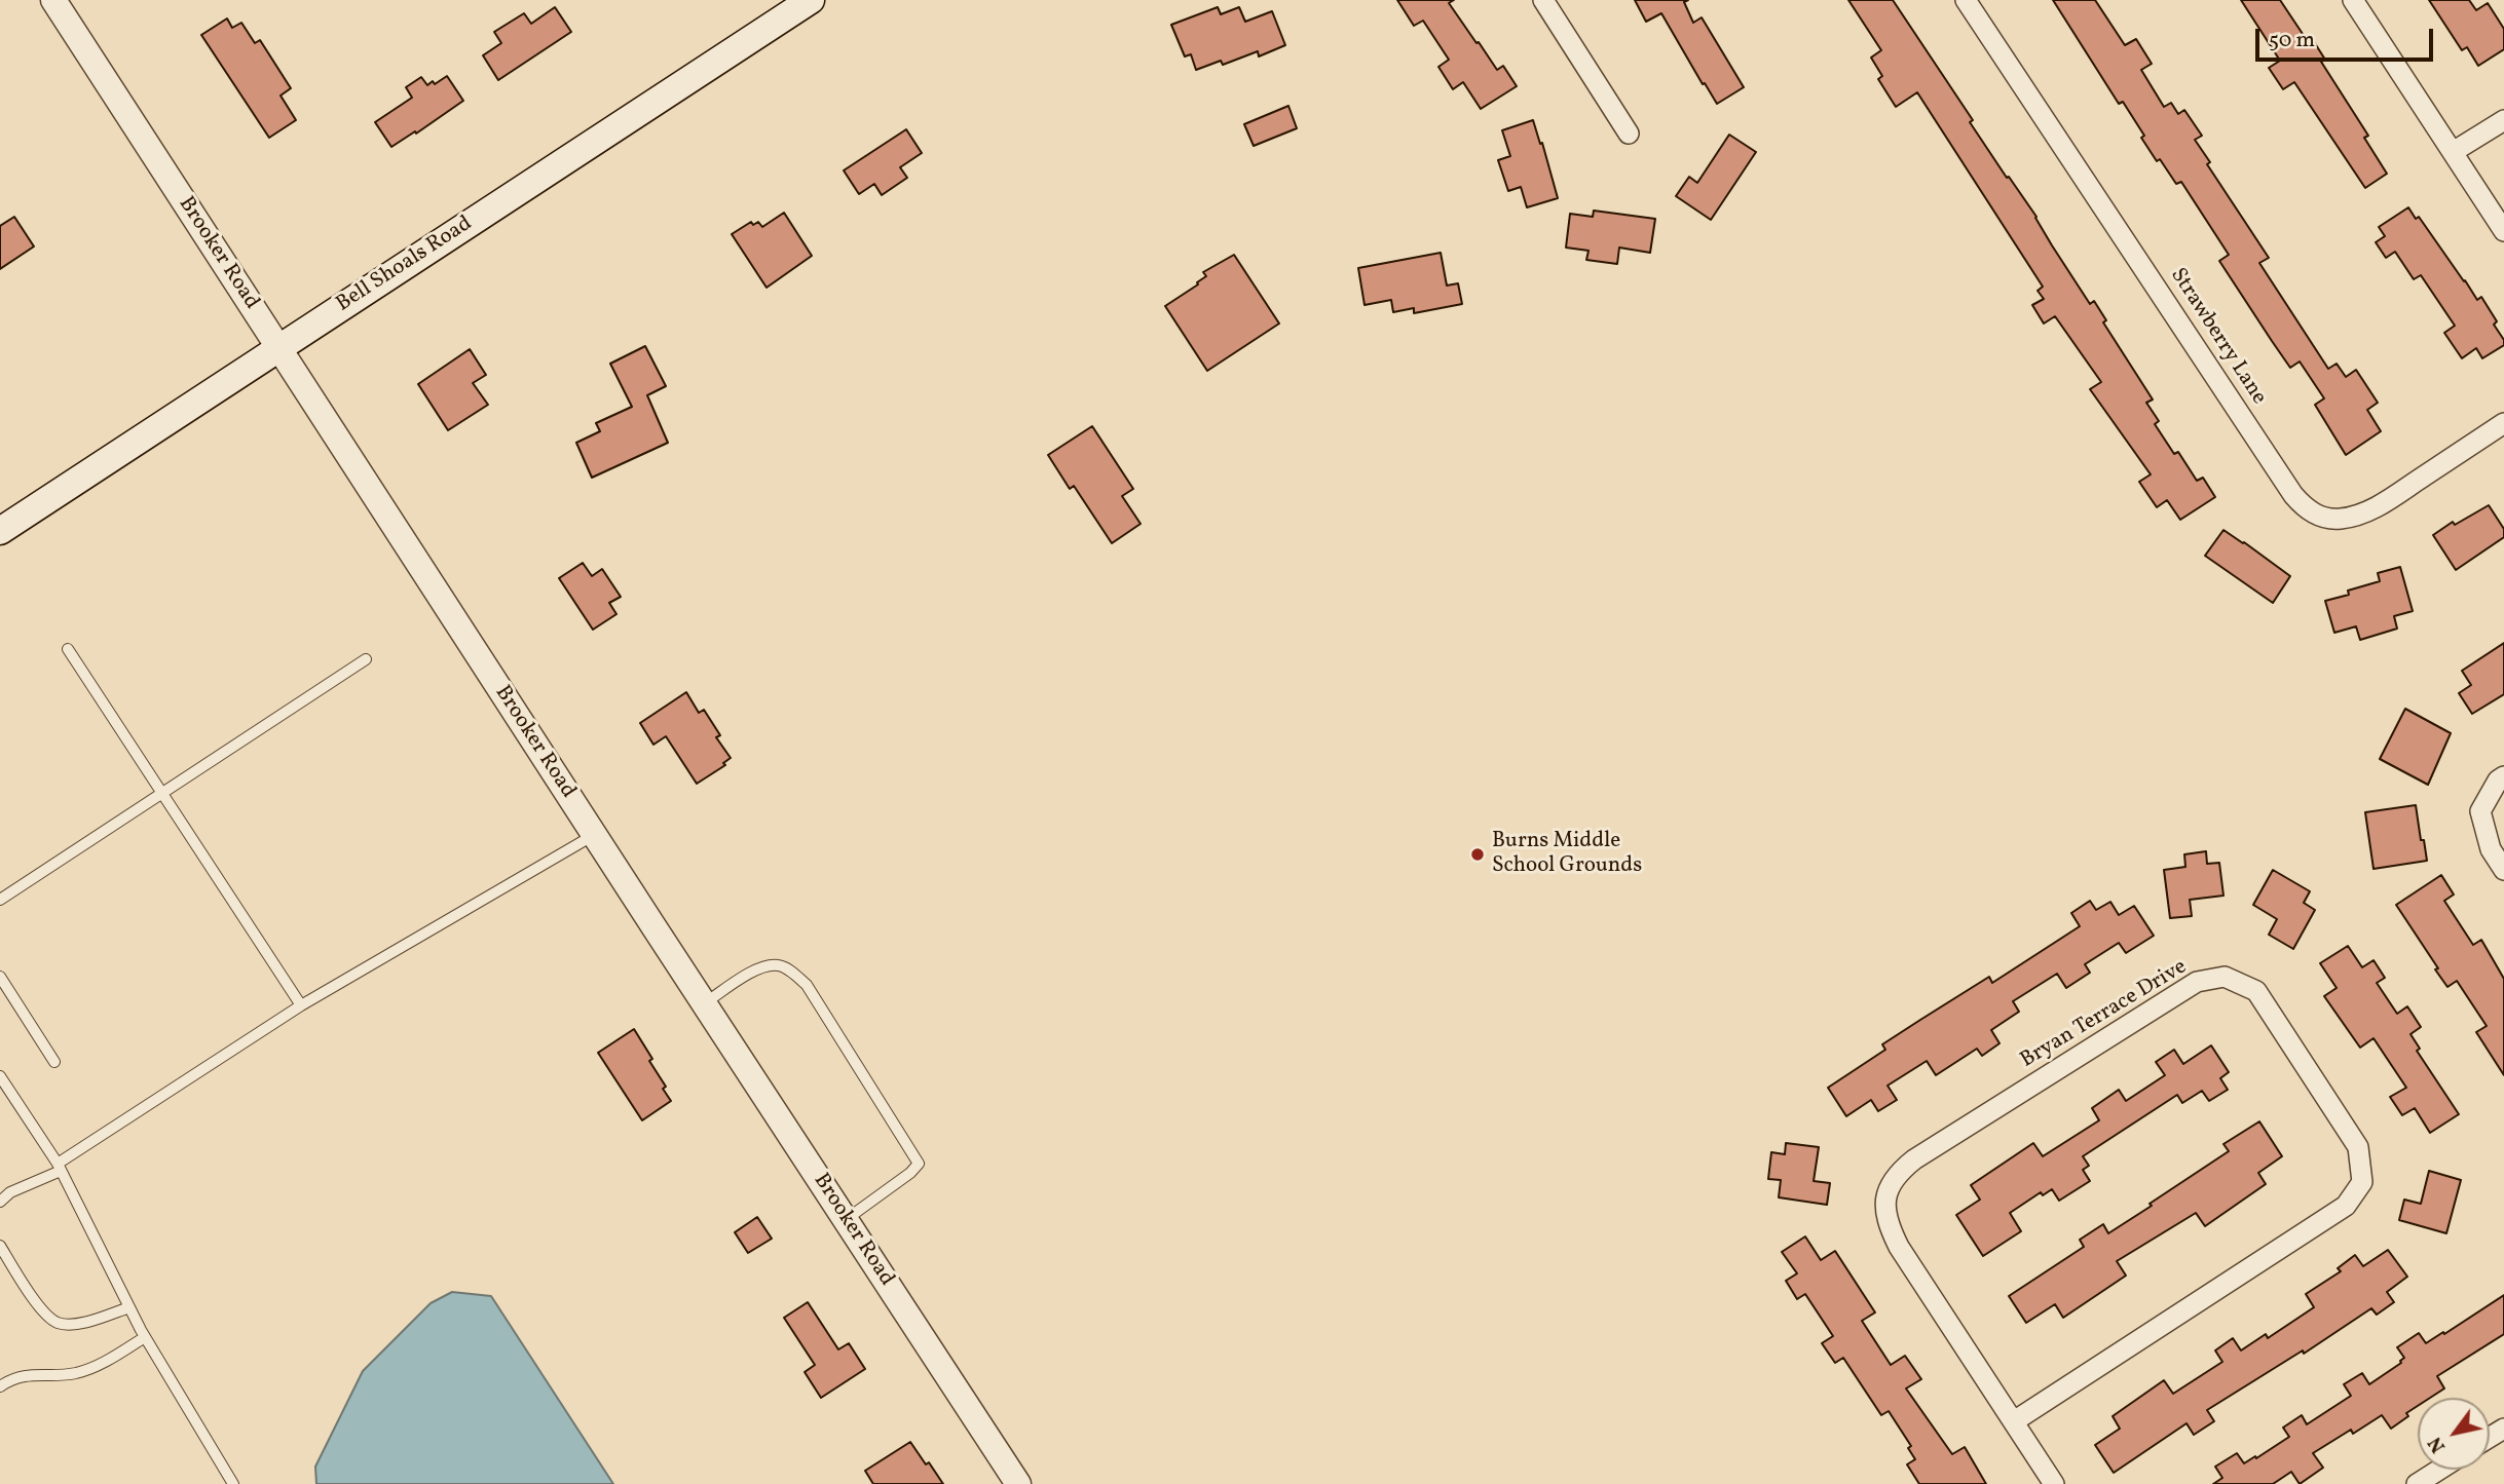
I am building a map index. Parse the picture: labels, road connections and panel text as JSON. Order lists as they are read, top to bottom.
{
  "streets": {
    "main road": ["Bell Shoals Road"],
    "street": ["Brooker Road", "Strawberry Lane", "Bryan Terrace Drive"]
  },
  "crossings": [
    ["Brooker Road", "Bell Shoals Road"]
  ],
  "places": ["Burns Middle School Grounds"],
  "scale_bar": "50 m",
  "north": "bottom left"
}
